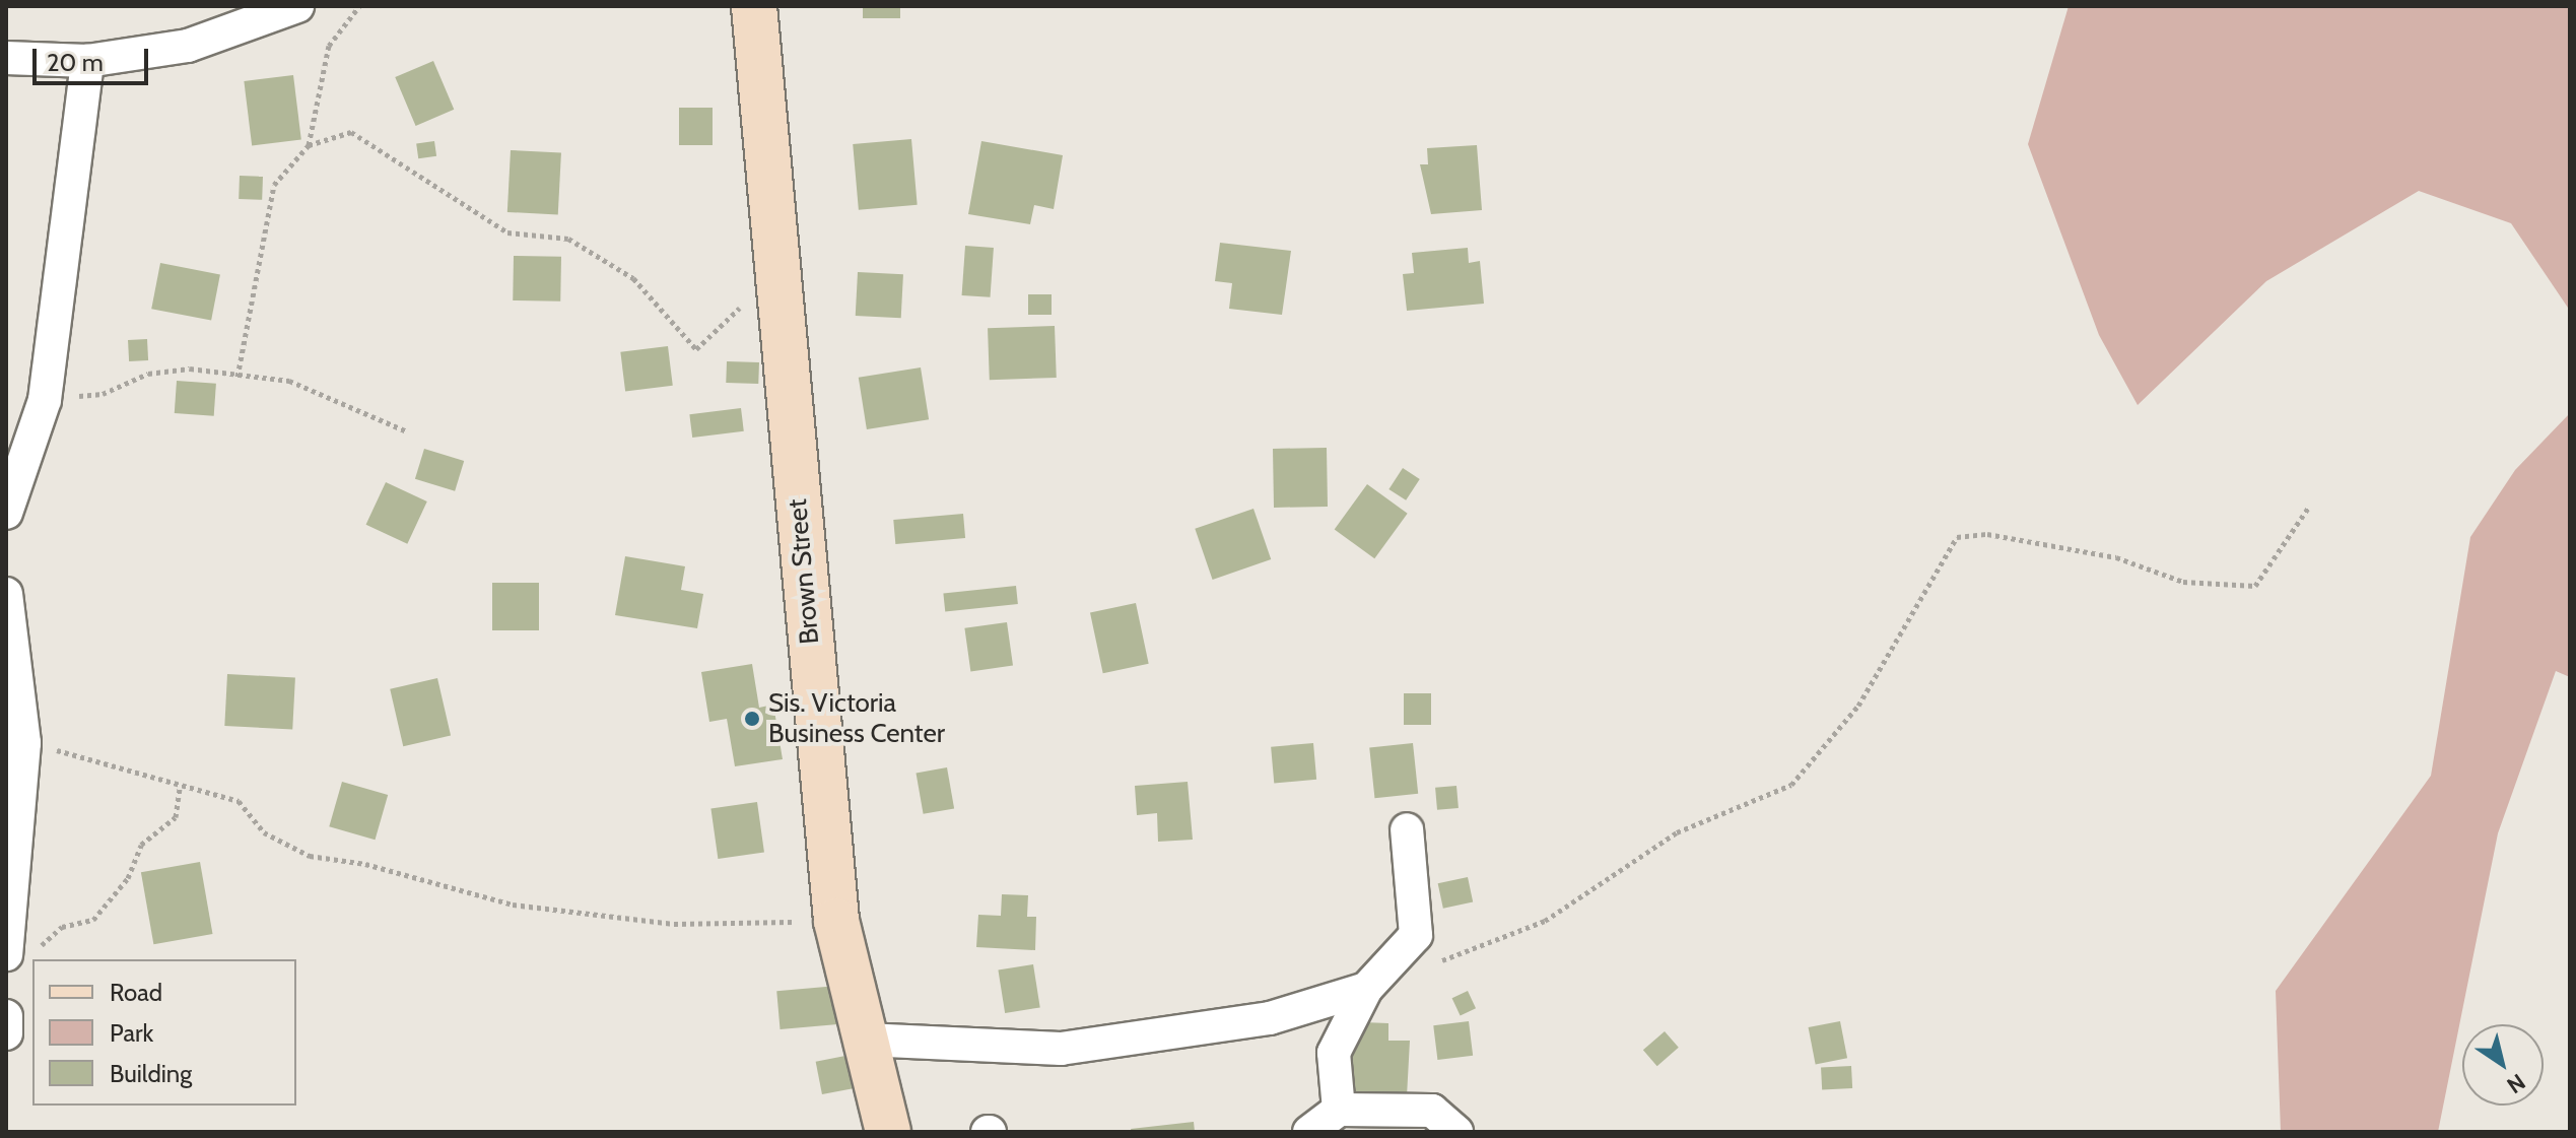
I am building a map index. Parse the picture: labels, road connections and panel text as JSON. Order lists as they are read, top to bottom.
{
  "streets": {
    "street": ["Brown Street"]
  },
  "places": ["Sis. Victoria Business Center"],
  "legend": ["Road", "Park", "Building"],
  "scale_bar": "20 m",
  "north": "bottom right"
}
